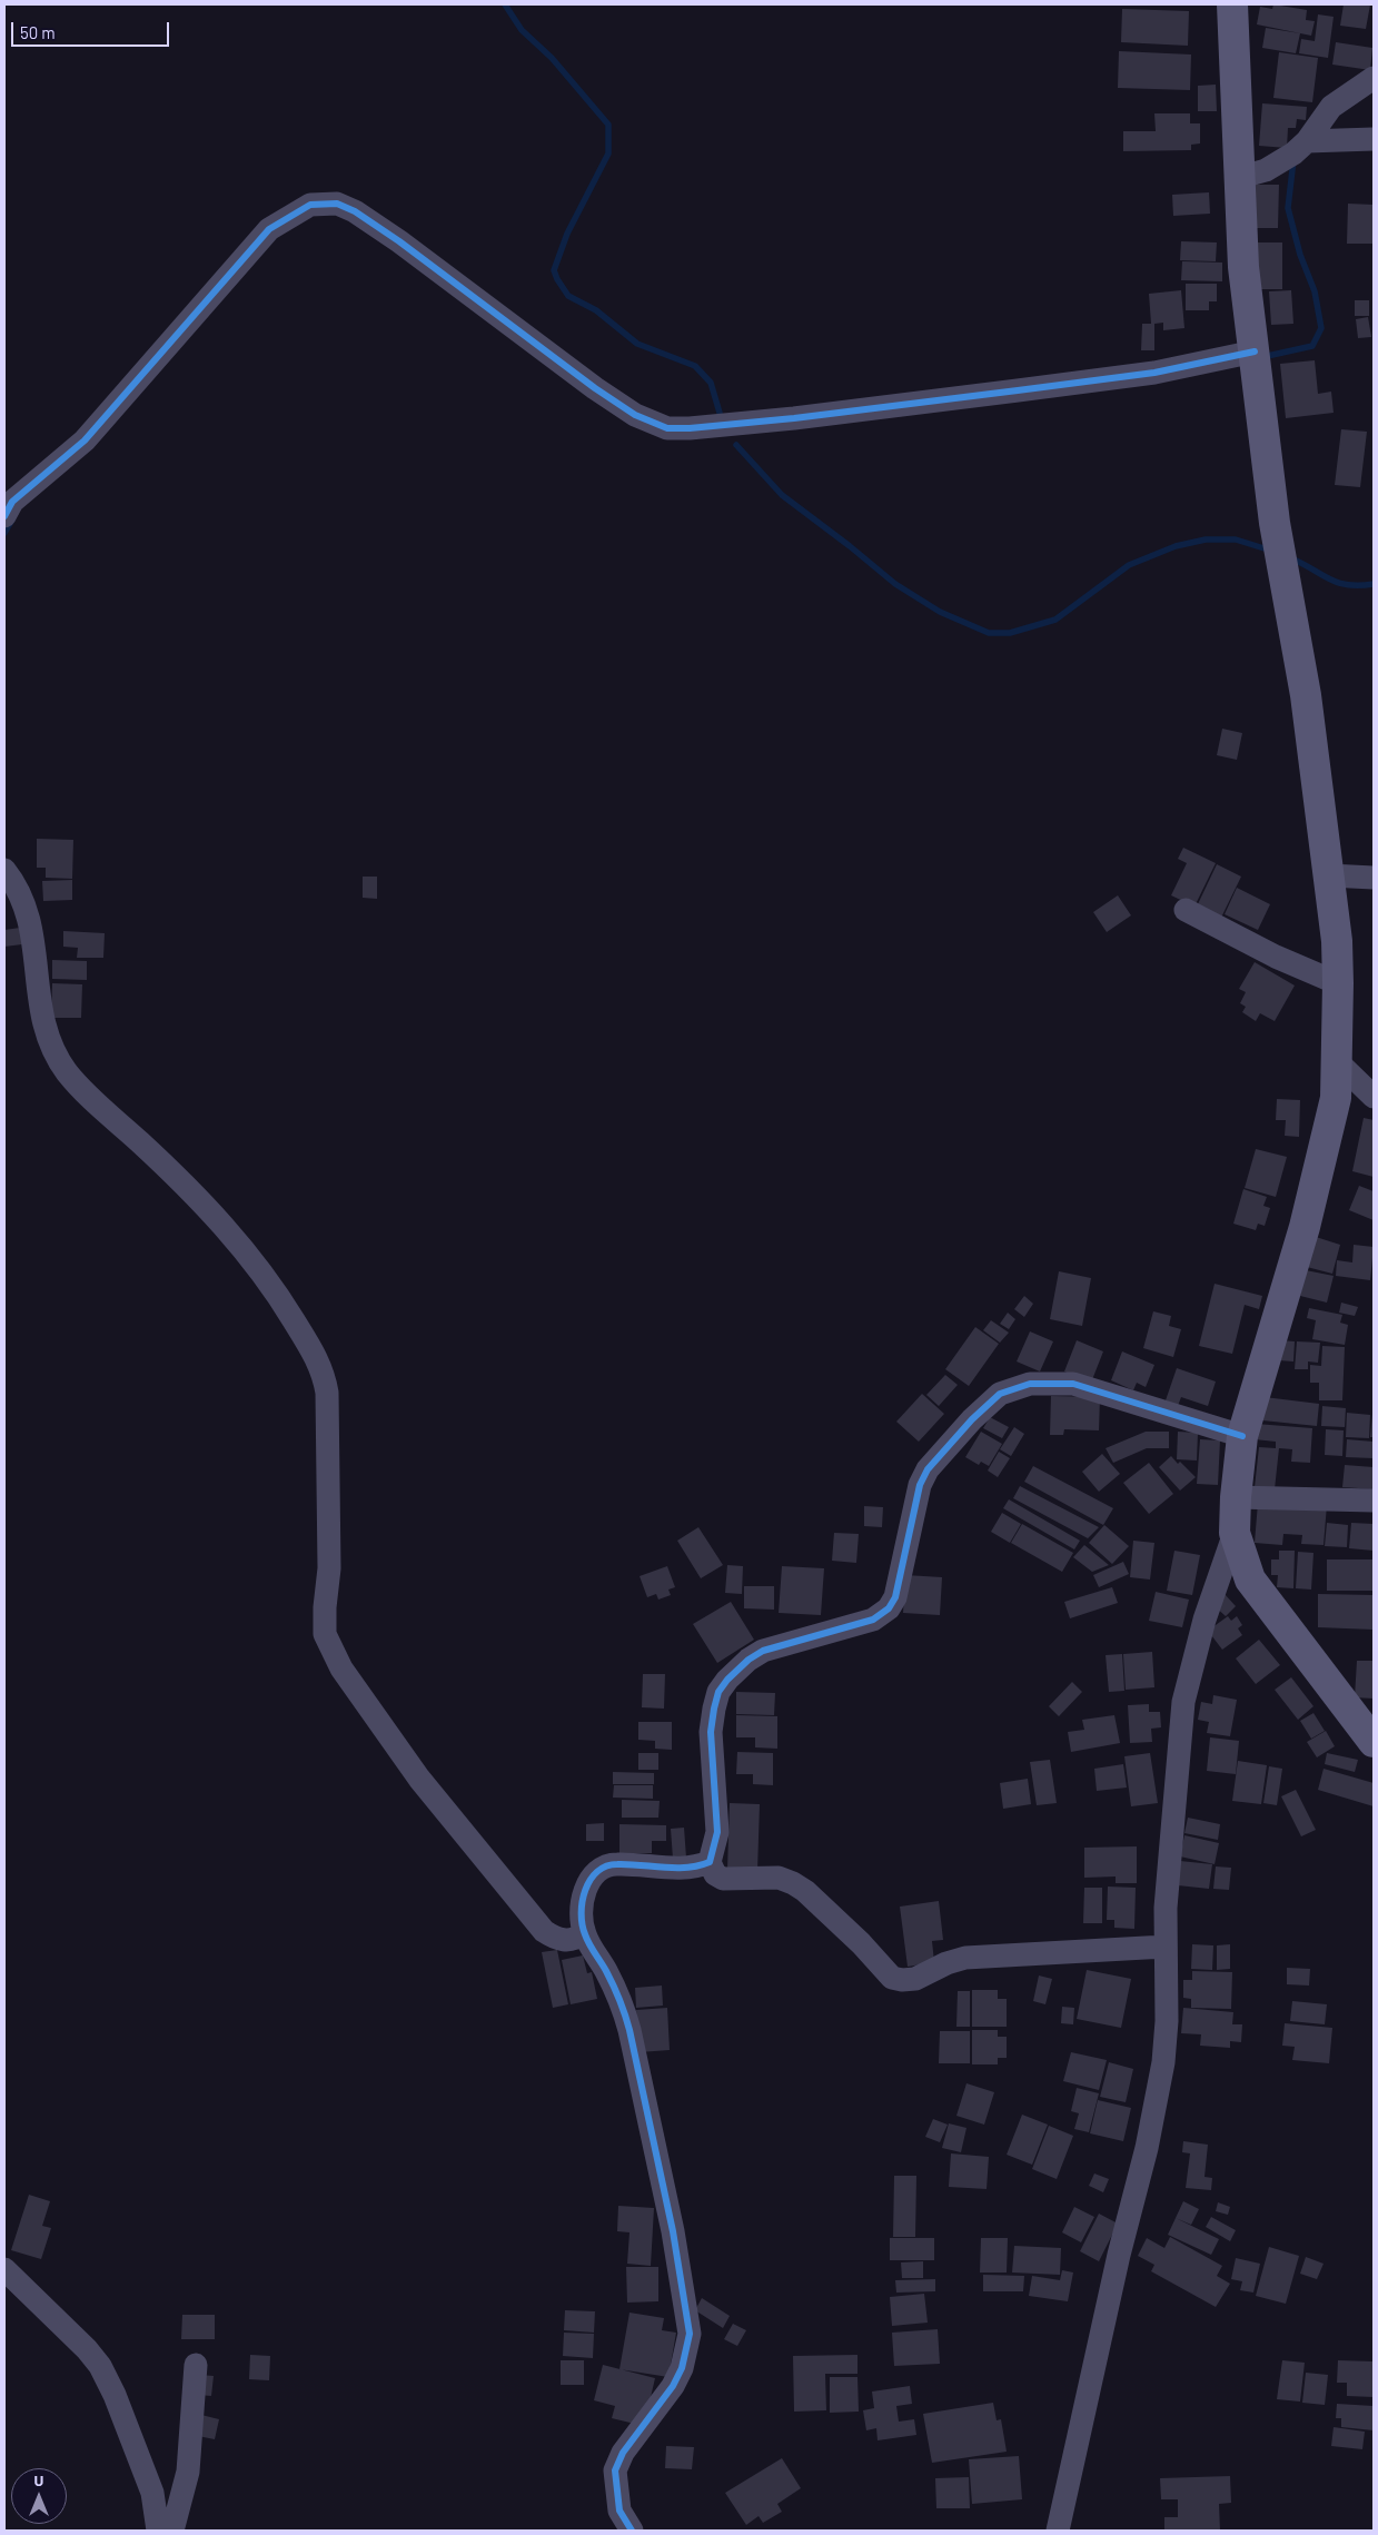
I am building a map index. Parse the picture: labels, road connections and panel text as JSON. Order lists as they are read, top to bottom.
{
  "scale_bar": "50 m",
  "north": "top"
}
